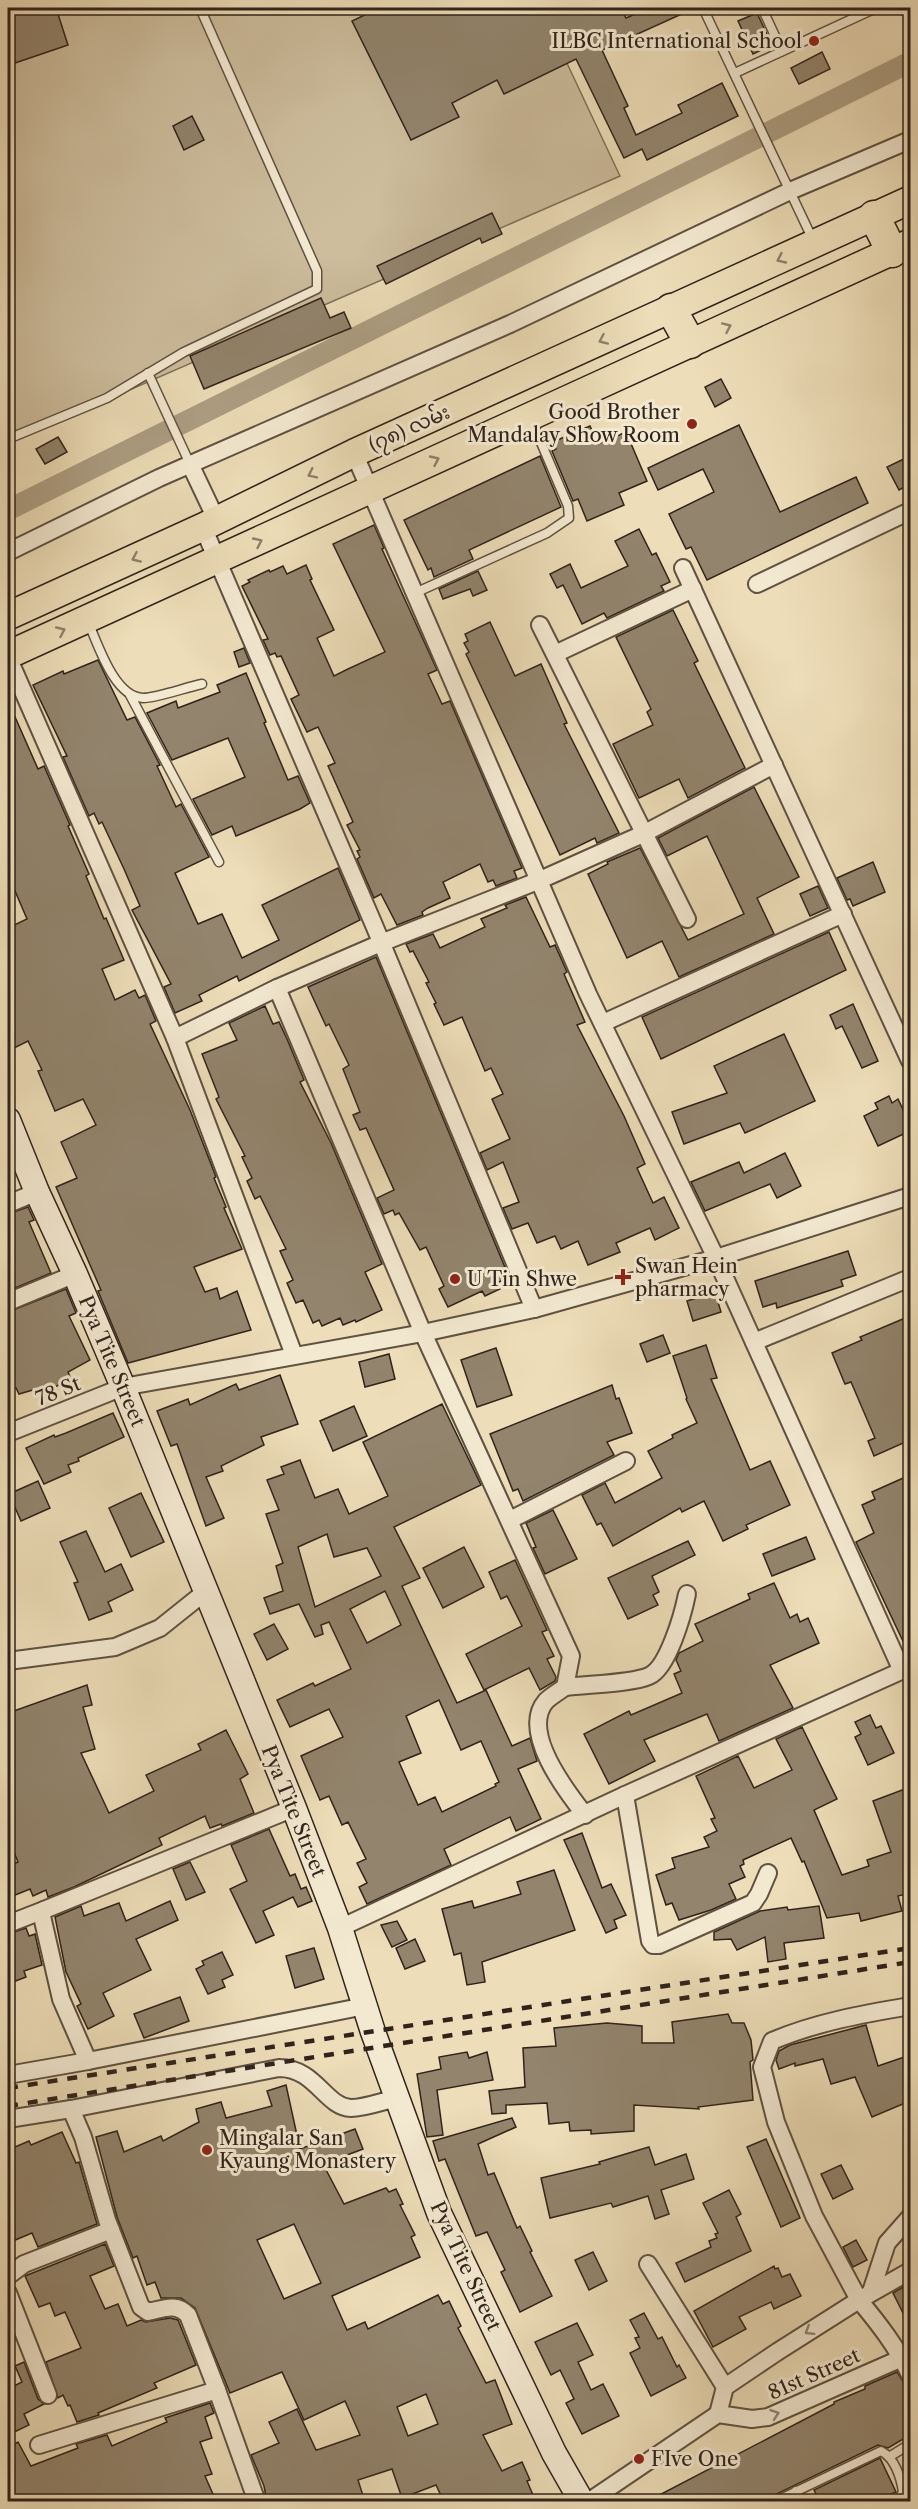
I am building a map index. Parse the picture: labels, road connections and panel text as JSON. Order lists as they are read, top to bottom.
{
  "streets": {
    "main road": ["(၇၈) လမ်း"],
    "street": ["Pya Tite Street", "78 St", "81st Street"]
  },
  "crossings": [
    ["Pya Tite Street", "78 St"]
  ],
  "places": {
    "other": [
      "ILBC International School",
      "Good Brother Mandalay Show Room",
      "U Tin Shwe",
      "Mingalar San Kyaung Monastery",
      "FIve One"
    ],
    "health": ["Swan Hein pharmacy"]
  }
}
